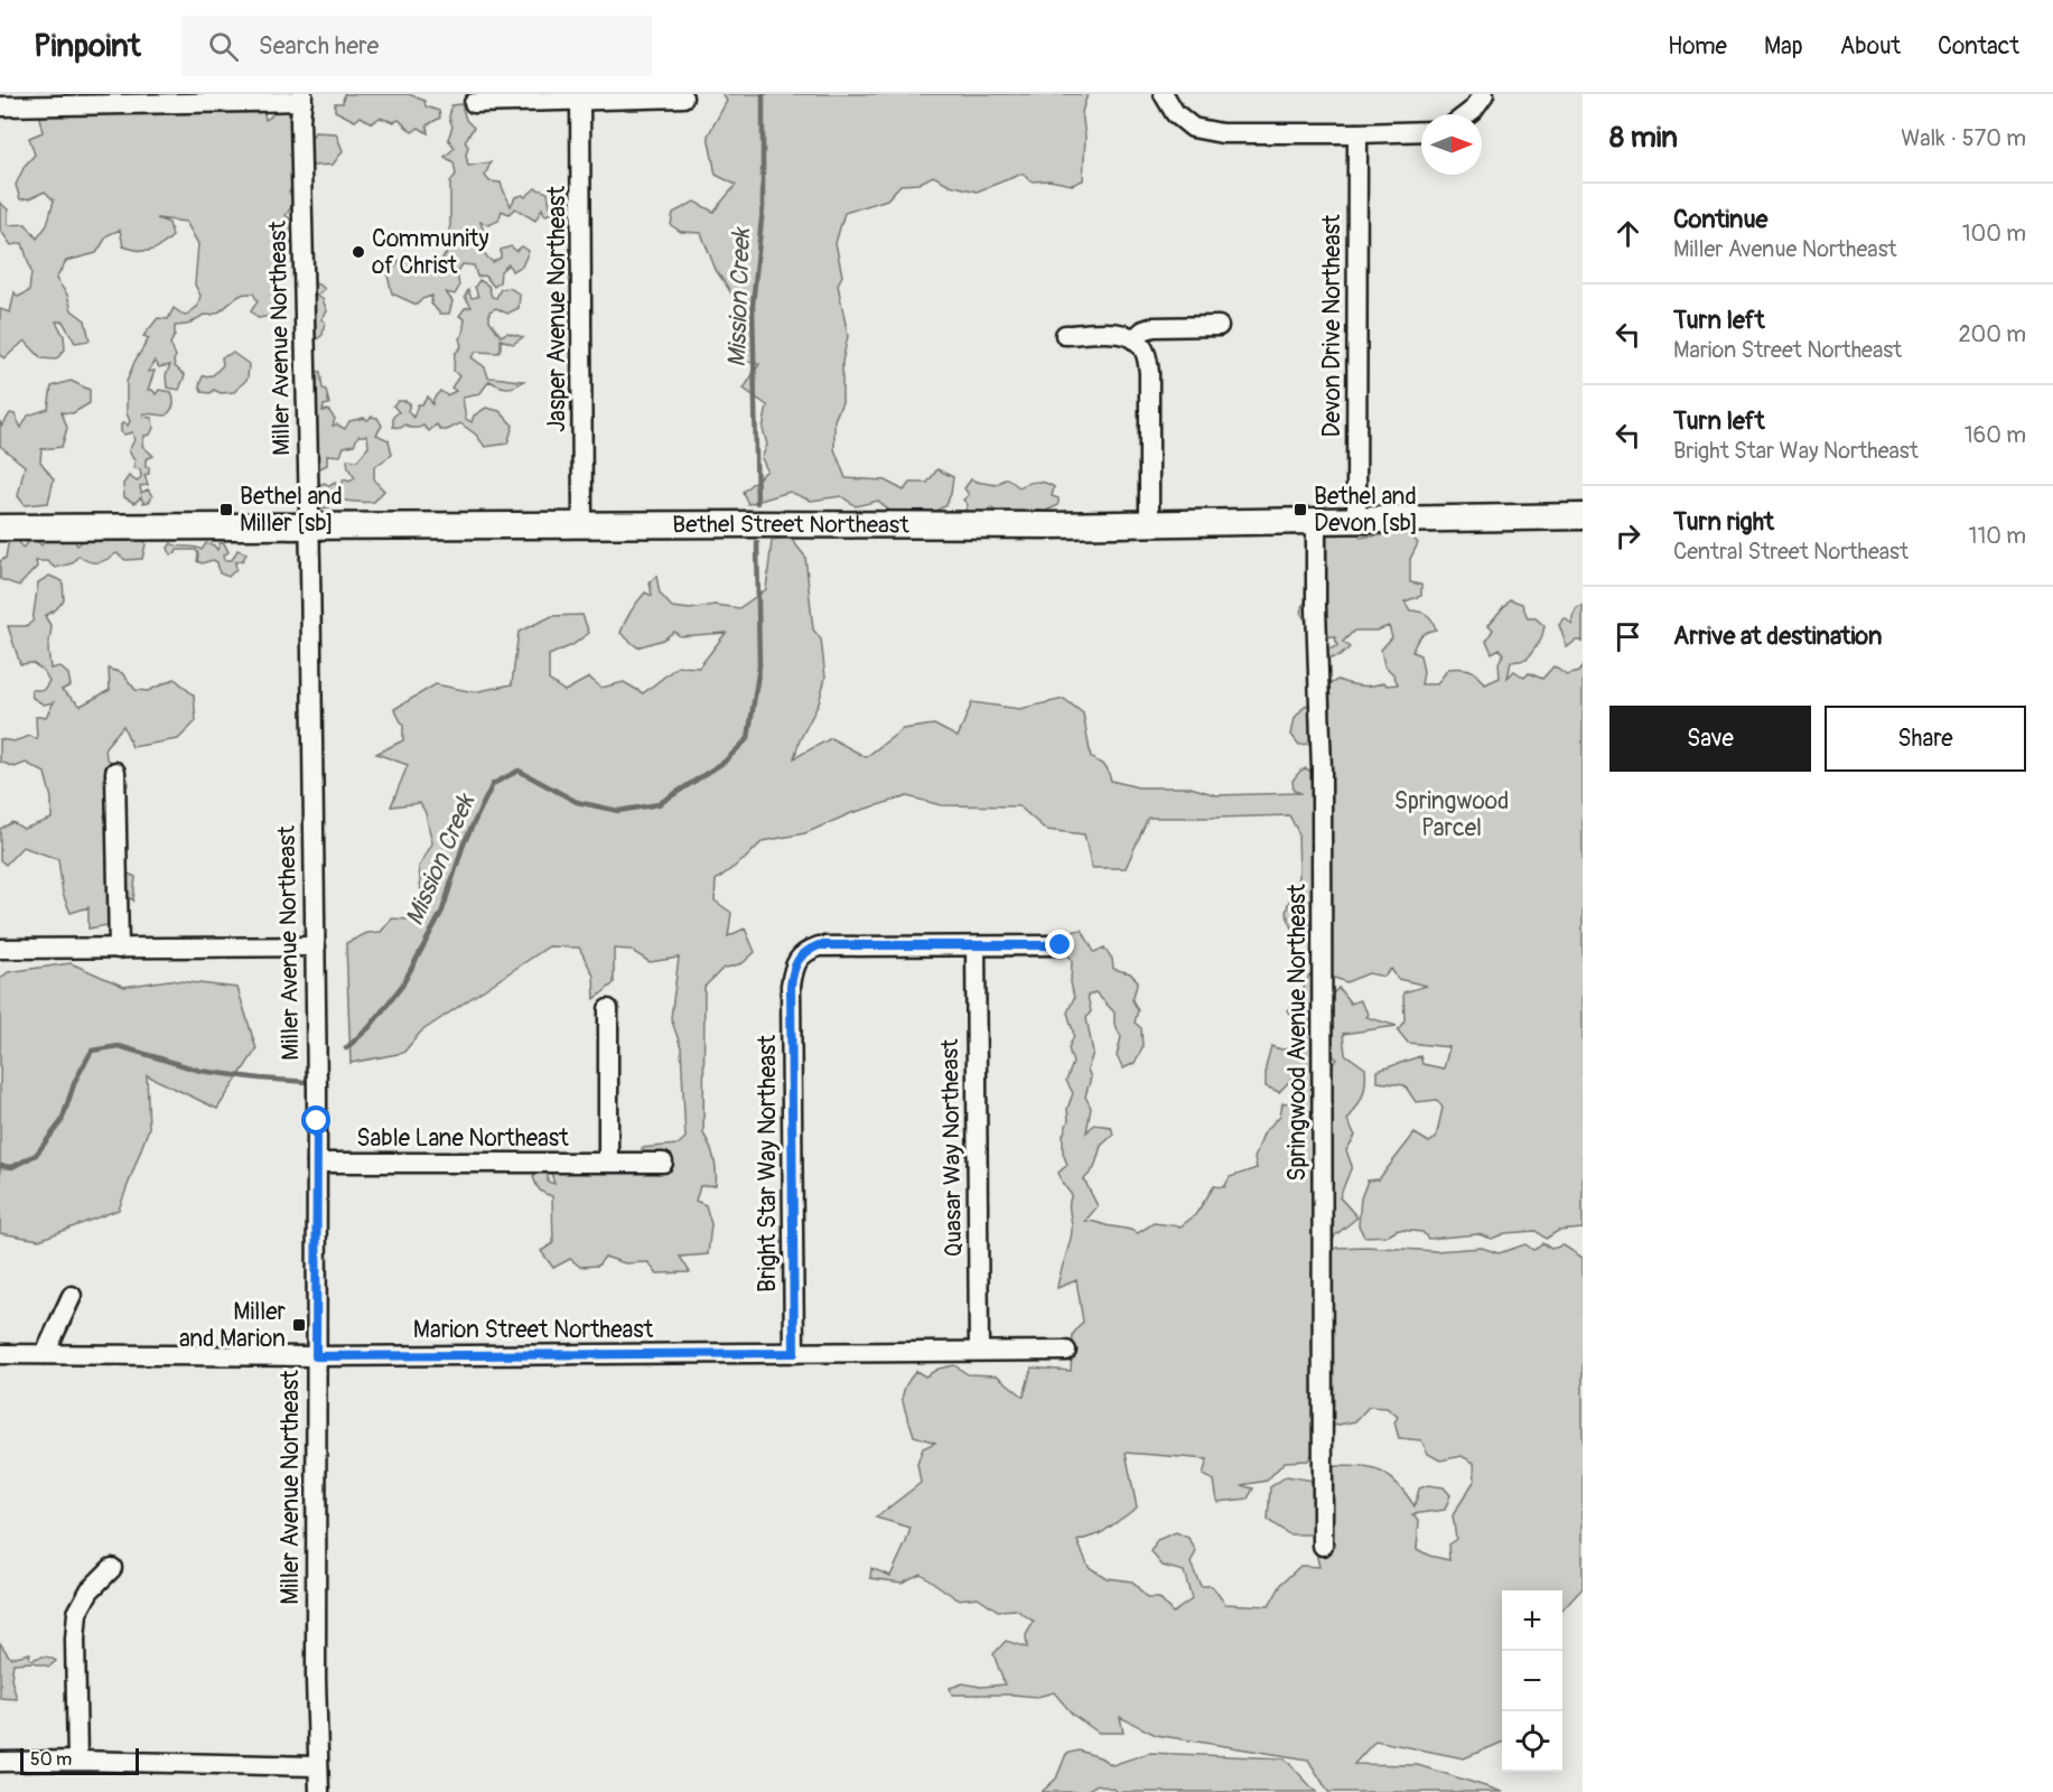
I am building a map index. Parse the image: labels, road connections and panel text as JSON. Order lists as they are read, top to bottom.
{
  "streets": {
    "street": [
      "Jasper Avenue Northeast",
      "Devon Drive Northeast",
      "Miller Avenue Northeast",
      "Bethel Street Northeast",
      "Springwood Avenue Northeast",
      "Sable Lane Northeast",
      "Quasar Way Northeast",
      "Bright Star Way Northeast",
      "Marion Street Northeast"
    ]
  },
  "crossings": [
    ["Jasper Avenue Northeast", "Bethel Street Northeast"],
    ["Devon Drive Northeast", "Bethel Street Northeast"],
    ["Miller Avenue Northeast", "Bethel Street Northeast"],
    ["Miller Avenue Northeast", "Sable Lane Northeast"],
    ["Miller Avenue Northeast", "Marion Street Northeast"],
    ["Bethel Street Northeast", "Springwood Avenue Northeast"],
    ["Quasar Way Northeast", "Bright Star Way Northeast"],
    ["Quasar Way Northeast", "Marion Street Northeast"],
    ["Bright Star Way Northeast", "Marion Street Northeast"]
  ],
  "water": ["Mission Creek"],
  "parks": ["Springwood Parcel"],
  "places": {
    "other": ["Community of Christ"],
    "transit": ["Bethel and Miller [sb]", "Bethel and Devon [sb]", "Miller and Marion"]
  },
  "scale_bar": "50 m",
  "north": "right",
  "page": {
    "header": "Pinpoint",
    "search": "Search here",
    "nav": [
      "Home",
      "Map",
      "About",
      "Contact"
    ],
    "heading": ["8 min", "Walk · 570 m"],
    "list": [
      ["Continue", "Miller Avenue Northeast", "100 m"],
      ["Turn left", "Marion Street Northeast", "200 m"],
      ["Turn left", "Bright Star Way Northeast", "160 m"],
      ["Turn right", "Central Street Northeast", "110 m"],
      "Arrive at destination"
    ],
    "buttons": ["Save", "Share"],
    "map_buttons": ["+", "−"],
    "scale": "50 m"
  }
}
